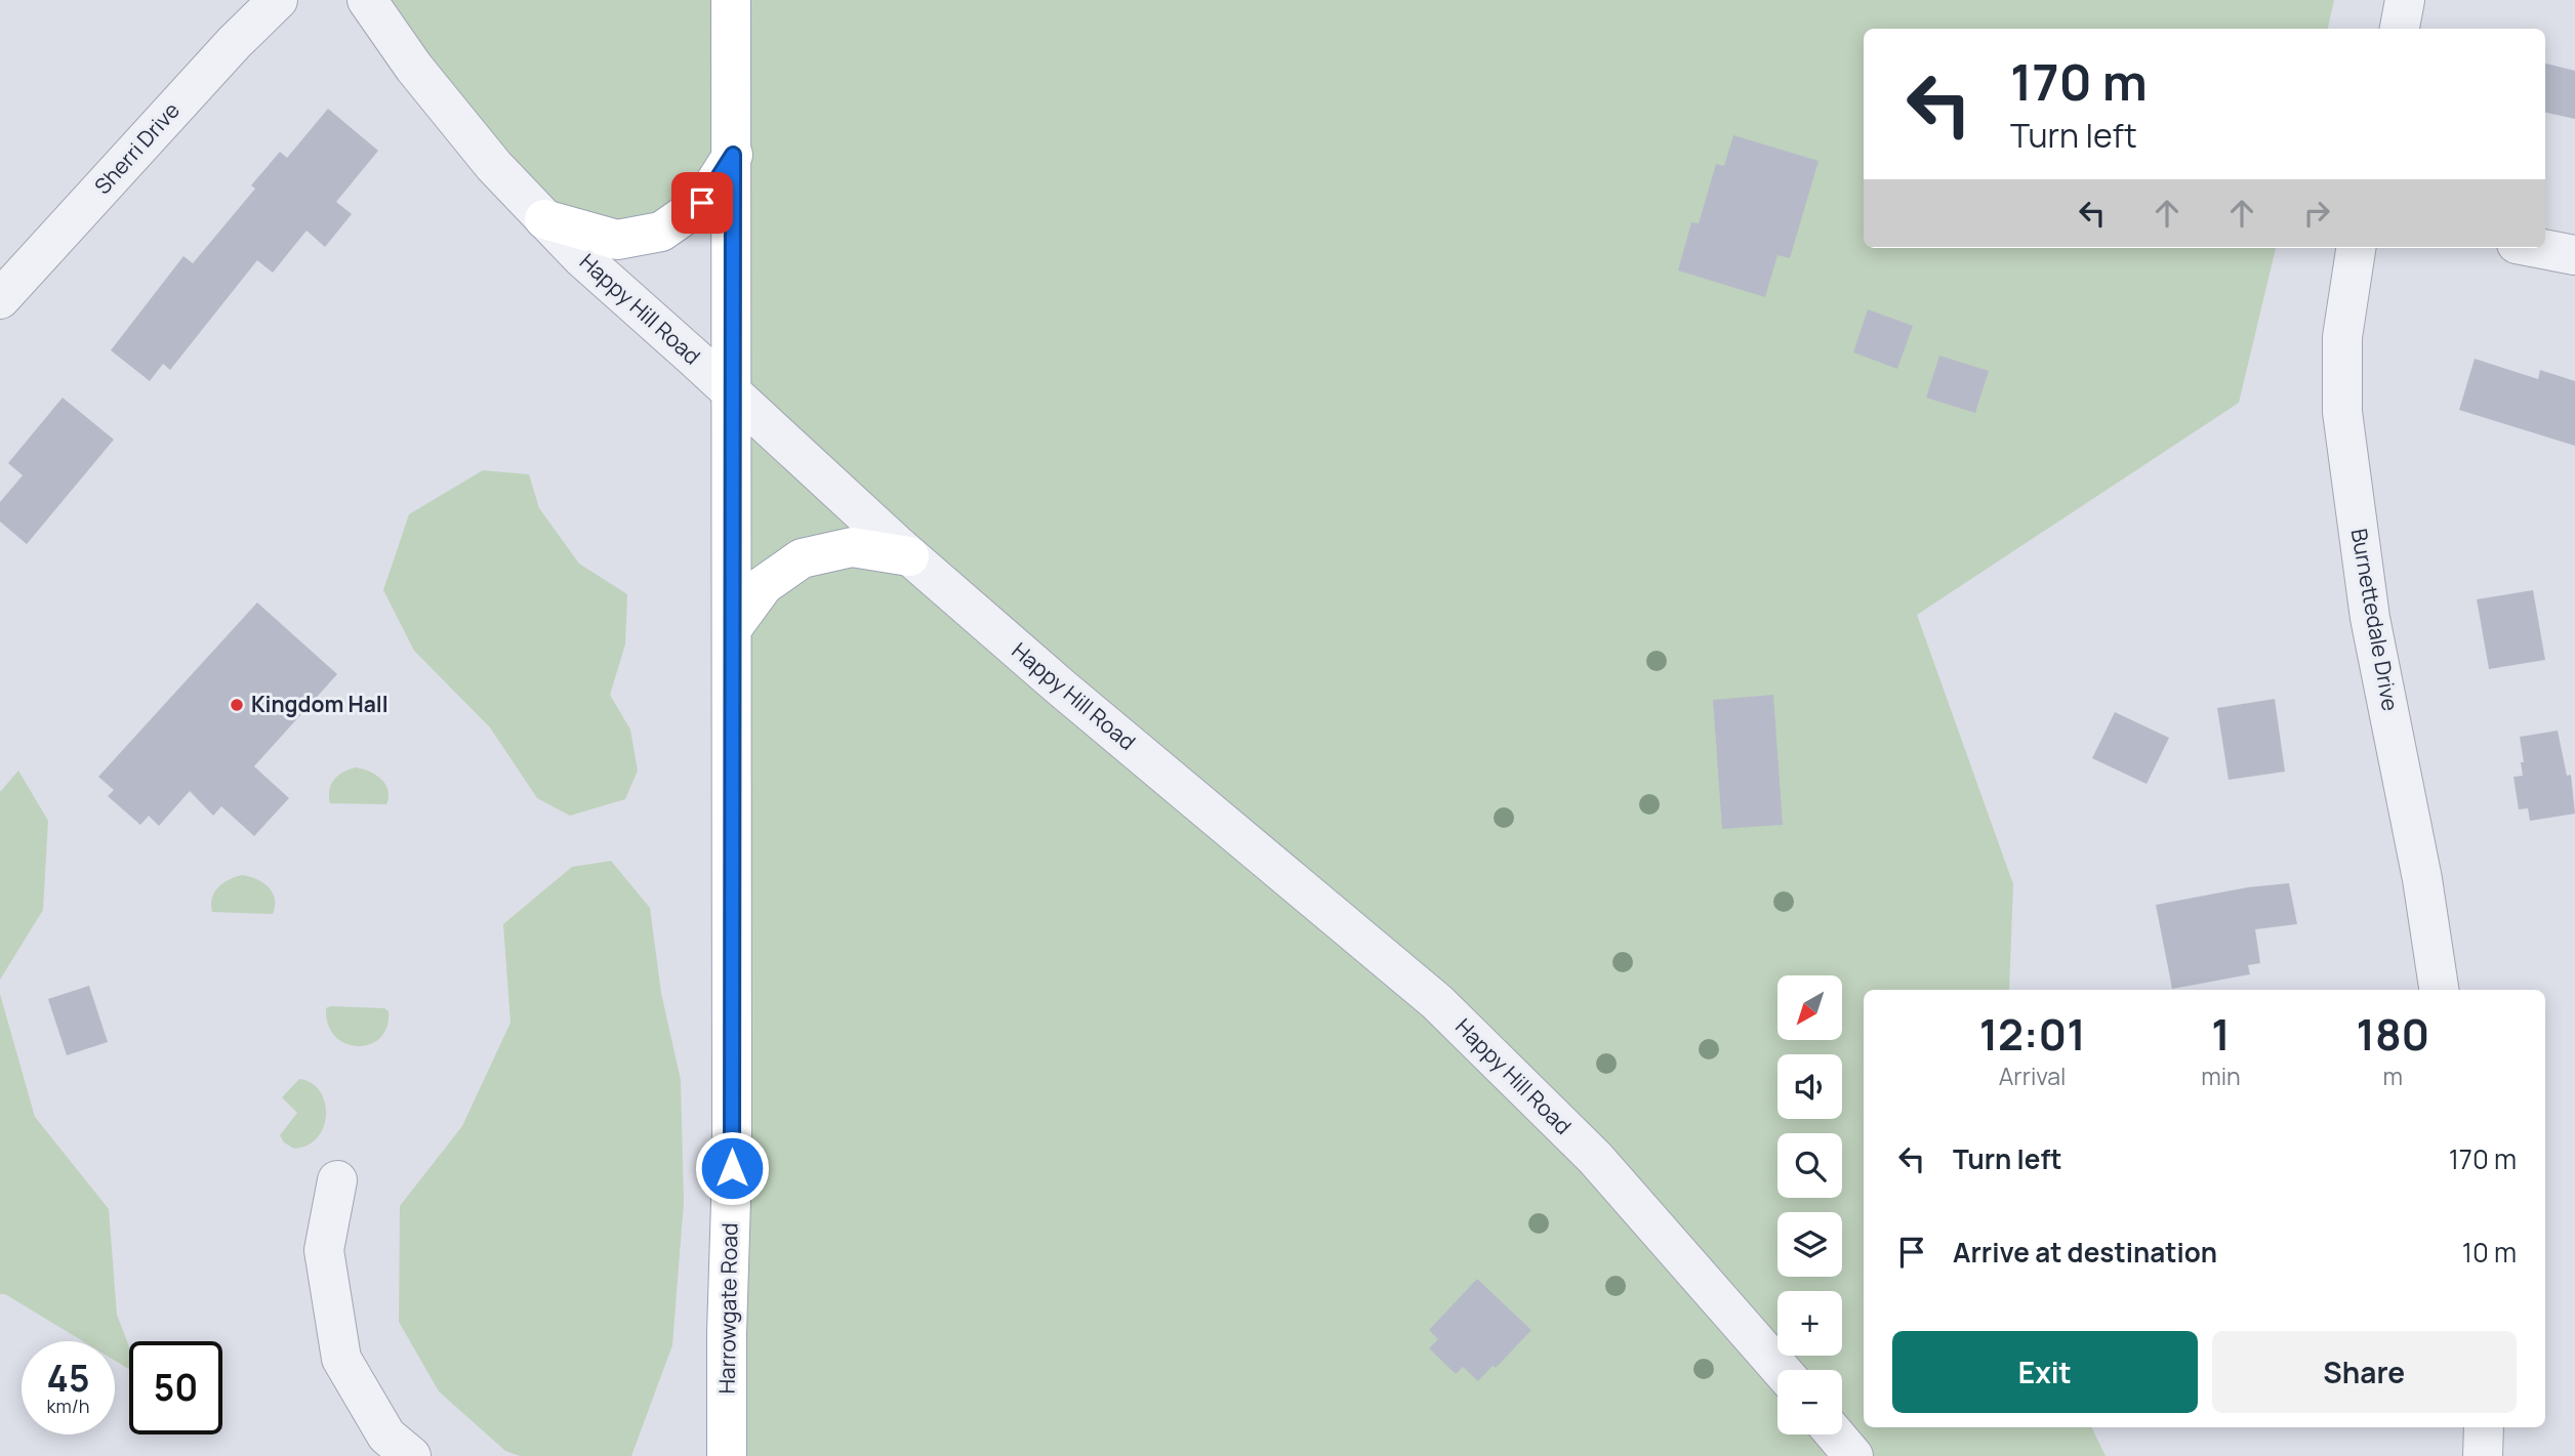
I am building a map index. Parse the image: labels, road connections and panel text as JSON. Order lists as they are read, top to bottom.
{
  "streets": {
    "main road": ["Harrowgate Road"],
    "street": ["Sherri Drive", "Happy Hill Road", "Burnettedale Drive"]
  },
  "crossings": [
    ["Happy Hill Road", "Harrowgate Road"]
  ],
  "places": ["Kingdom Hall"],
  "north": "bottom left",
  "page": {
    "turn": ["170 m", "Turn left"],
    "map_buttons": ["+", "−"],
    "eta": [
      "12:01",
      "Arrival",
      "1",
      "min",
      "180",
      "m"
    ],
    "list": [
      {
        "name": "Turn left",
        "value": "170 m"
      },
      {
        "name": "Arrive at destination",
        "value": "10 m"
      }
    ],
    "buttons": ["Exit", "Share"],
    "speed": "45 km/h",
    "limit": "50"
  }
}
